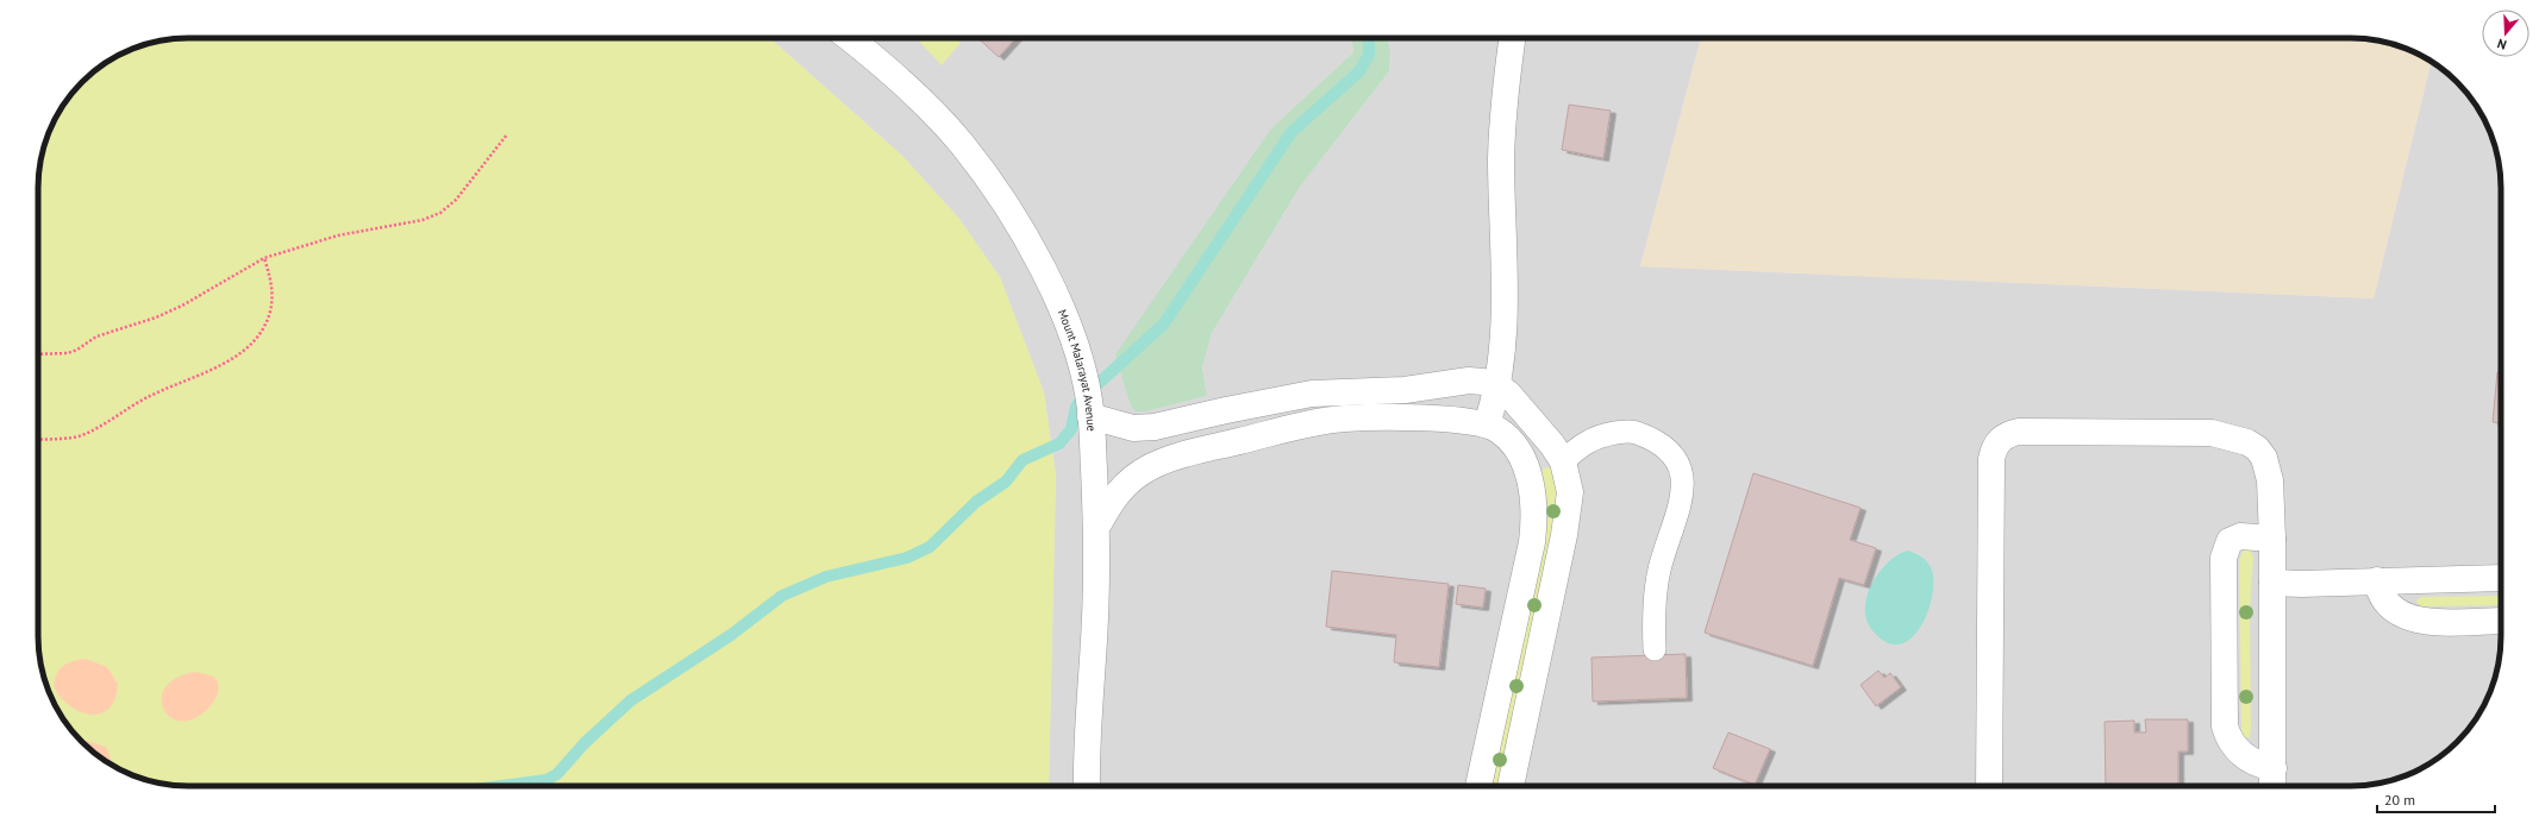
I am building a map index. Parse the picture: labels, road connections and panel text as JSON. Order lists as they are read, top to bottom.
{
  "streets": {
    "street": ["Mount Malarayat Avenue"]
  },
  "scale_bar": "20 m",
  "north": "bottom"
}
